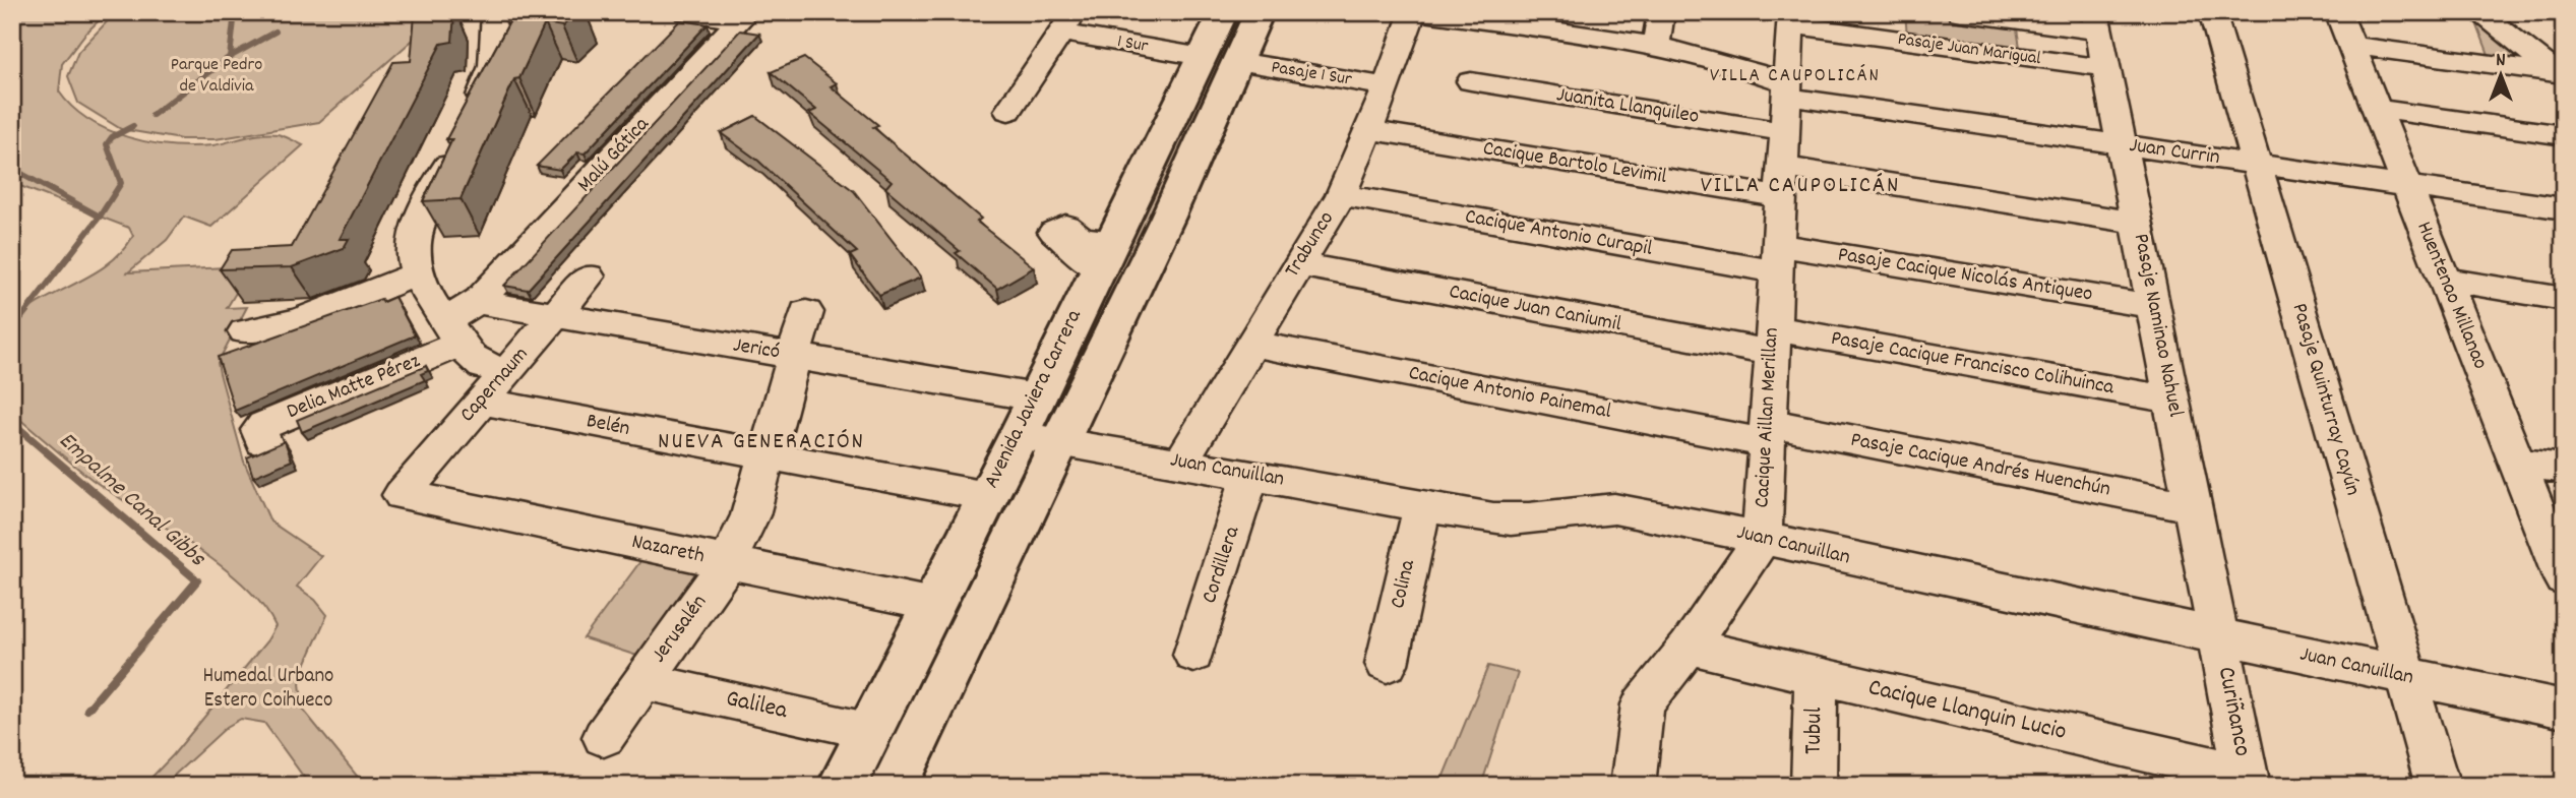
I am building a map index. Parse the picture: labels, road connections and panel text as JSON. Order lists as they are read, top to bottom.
{
  "streets": {
    "main road": ["Avenida Javiera Carrera"],
    "street": [
      "1 Sur",
      "Pasaje Juan Marigual",
      "Pasaje 1 Sur",
      "Juanita Llanquileo",
      "Juan Currin",
      "Malú Gática",
      "Cacique Bartolo Levimil",
      "Cacique Antonio Curapil",
      "Trabunco",
      "Pasaje Cacique Nicolás Antiqueo",
      "Huentenao Millanao",
      "Cacique Juan Caniumil",
      "Pasaje Naminao Nahuel",
      "Jericó",
      "Pasaje Cacique Francisco Colihuinca",
      "Capernaum",
      "Delia Matte Pérez",
      "Cacique Antonio Painemal",
      "Pasaje Quinturray Cayún",
      "Cacique Aillan Merillan",
      "Belén",
      "Pasaje Cacique Andrés Huenchún",
      "Juan Canuillan",
      "Nazareth",
      "Cordillera",
      "Colina",
      "Jerusalén",
      "Galilea",
      "Cacique Llanquin Lucio",
      "Curiñanco",
      "Tubul"
    ]
  },
  "crossings": [
    ["1 Sur", "Avenida Javiera Carrera"],
    ["Pasaje Juan Marigual", "Pasaje Naminao Nahuel"],
    ["Pasaje Juan Marigual", "Cacique Aillan Merillan"],
    ["Pasaje 1 Sur", "Trabunco"],
    ["Pasaje 1 Sur", "Avenida Javiera Carrera"],
    ["Juanita Llanquileo", "Cacique Aillan Merillan"],
    ["Juan Currin", "Huentenao Millanao"],
    ["Juan Currin", "Pasaje Naminao Nahuel"],
    ["Juan Currin", "Pasaje Quinturray Cayún"],
    ["Juan Currin", "Cacique Aillan Merillan"],
    ["Malú Gática", "Jericó"],
    ["Malú Gática", "Delia Matte Pérez"],
    ["Cacique Bartolo Levimil", "Trabunco"],
    ["Cacique Bartolo Levimil", "Pasaje Naminao Nahuel"],
    ["Cacique Bartolo Levimil", "Cacique Aillan Merillan"],
    ["Cacique Antonio Curapil", "Trabunco"],
    ["Cacique Antonio Curapil", "Pasaje Cacique Nicolás Antiqueo"],
    ["Cacique Antonio Curapil", "Cacique Aillan Merillan"],
    ["Trabunco", "Cacique Juan Caniumil"],
    ["Trabunco", "Cacique Antonio Painemal"],
    ["Trabunco", "Juan Canuillan"],
    ["Pasaje Cacique Nicolás Antiqueo", "Pasaje Naminao Nahuel"],
    ["Pasaje Cacique Nicolás Antiqueo", "Cacique Aillan Merillan"],
    ["Cacique Juan Caniumil", "Pasaje Cacique Francisco Colihuinca"],
    ["Cacique Juan Caniumil", "Cacique Aillan Merillan"],
    ["Pasaje Naminao Nahuel", "Pasaje Cacique Francisco Colihuinca"],
    ["Pasaje Naminao Nahuel", "Pasaje Cacique Andrés Huenchún"],
    ["Pasaje Naminao Nahuel", "Juan Canuillan"],
    ["Pasaje Naminao Nahuel", "Curiñanco"],
    ["Jericó", "Capernaum"],
    ["Jericó", "Avenida Javiera Carrera"],
    ["Jericó", "Juan Canuillan"],
    ["Jericó", "Jerusalén"],
    ["Pasaje Cacique Francisco Colihuinca", "Cacique Aillan Merillan"],
    ["Capernaum", "Belén"],
    ["Capernaum", "Nazareth"],
    ["Cacique Antonio Painemal", "Cacique Aillan Merillan"],
    ["Cacique Antonio Painemal", "Pasaje Cacique Andrés Huenchún"],
    ["Avenida Javiera Carrera", "Belén"],
    ["Avenida Javiera Carrera", "Juan Canuillan"],
    ["Avenida Javiera Carrera", "Nazareth"],
    ["Avenida Javiera Carrera", "Galilea"],
    ["Pasaje Quinturray Cayún", "Juan Canuillan"],
    ["Cacique Aillan Merillan", "Pasaje Cacique Andrés Huenchún"],
    ["Cacique Aillan Merillan", "Juan Canuillan"],
    ["Cacique Aillan Merillan", "Cacique Llanquin Lucio"],
    ["Belén", "Jerusalén"],
    ["Juan Canuillan", "Cordillera"],
    ["Juan Canuillan", "Colina"],
    ["Juan Canuillan", "Curiñanco"],
    ["Nazareth", "Jerusalén"],
    ["Jerusalén", "Galilea"],
    ["Cacique Llanquin Lucio", "Curiñanco"],
    ["Cacique Llanquin Lucio", "Tubul"]
  ],
  "districts": ["VILLA CAUPOLICÁN", "VILLA CAUPOLICÁN", "NUEVA GENERACIÓN"],
  "water": ["Empalme Canal Gibbs"],
  "parks": ["Parque Pedro de Valdivia", "Humedal Urbano Estero Coihueco"],
  "north": "top"
}
